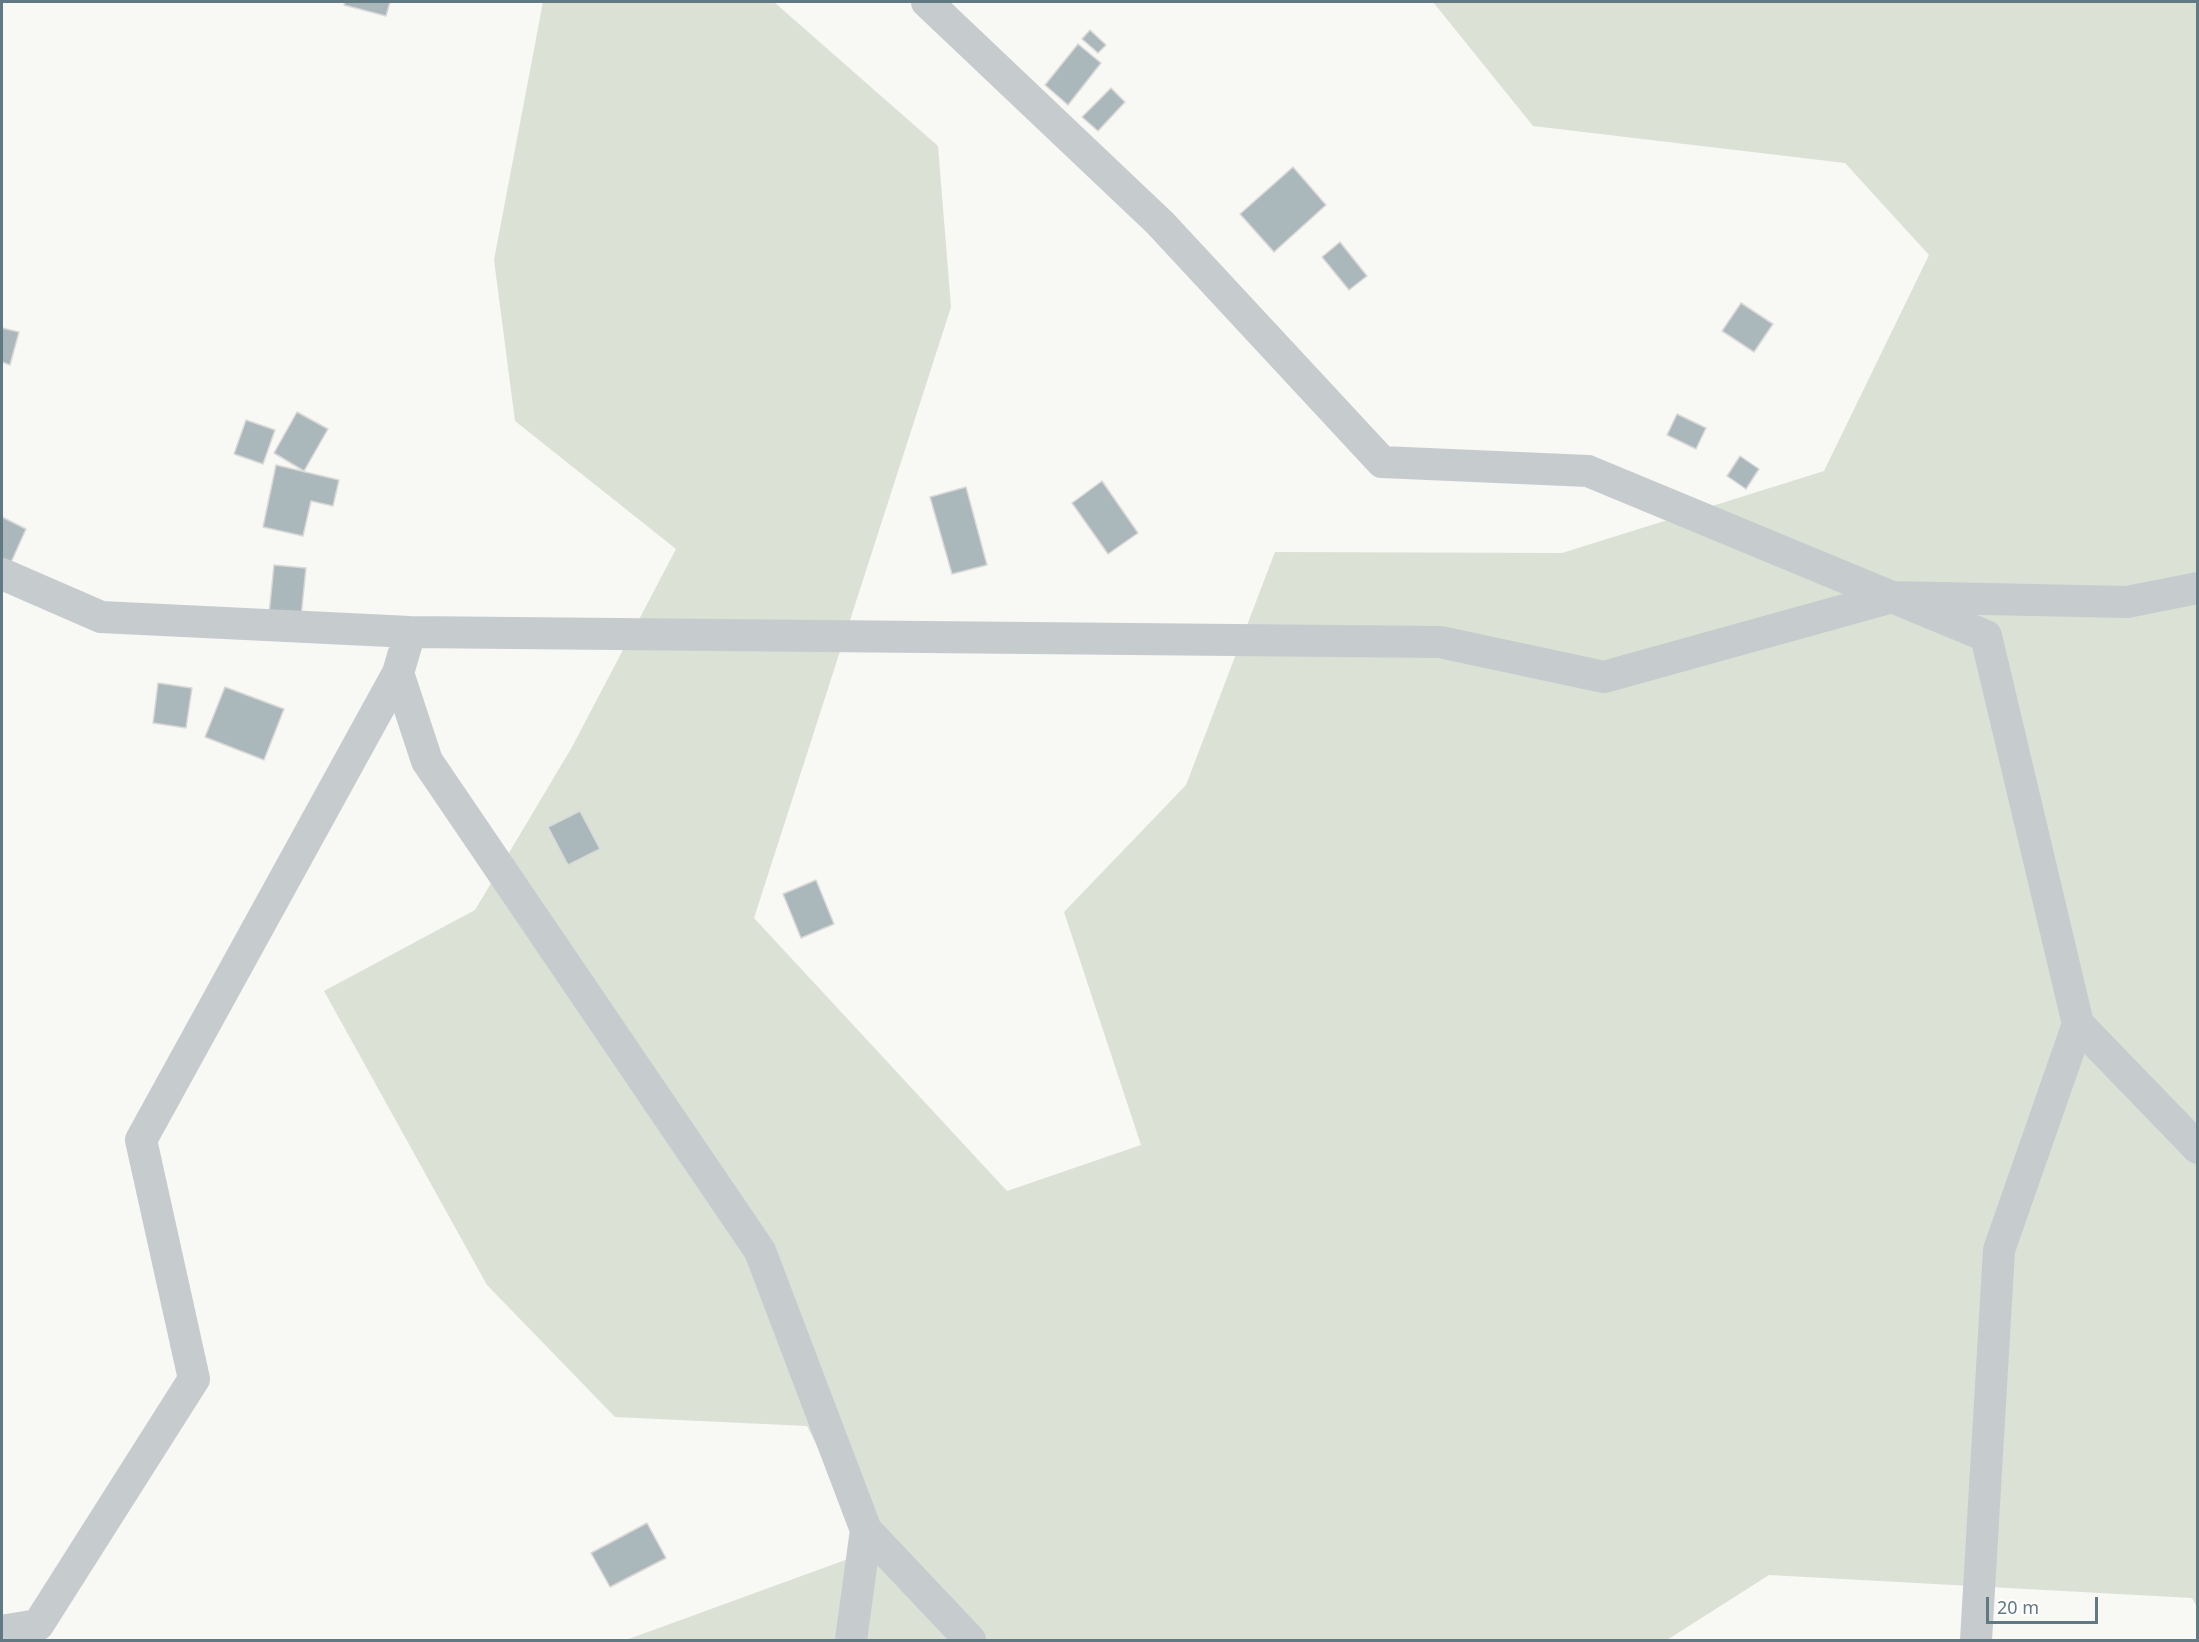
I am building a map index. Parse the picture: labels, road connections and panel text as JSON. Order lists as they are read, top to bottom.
{
  "scale_bar": "20 m"
}
